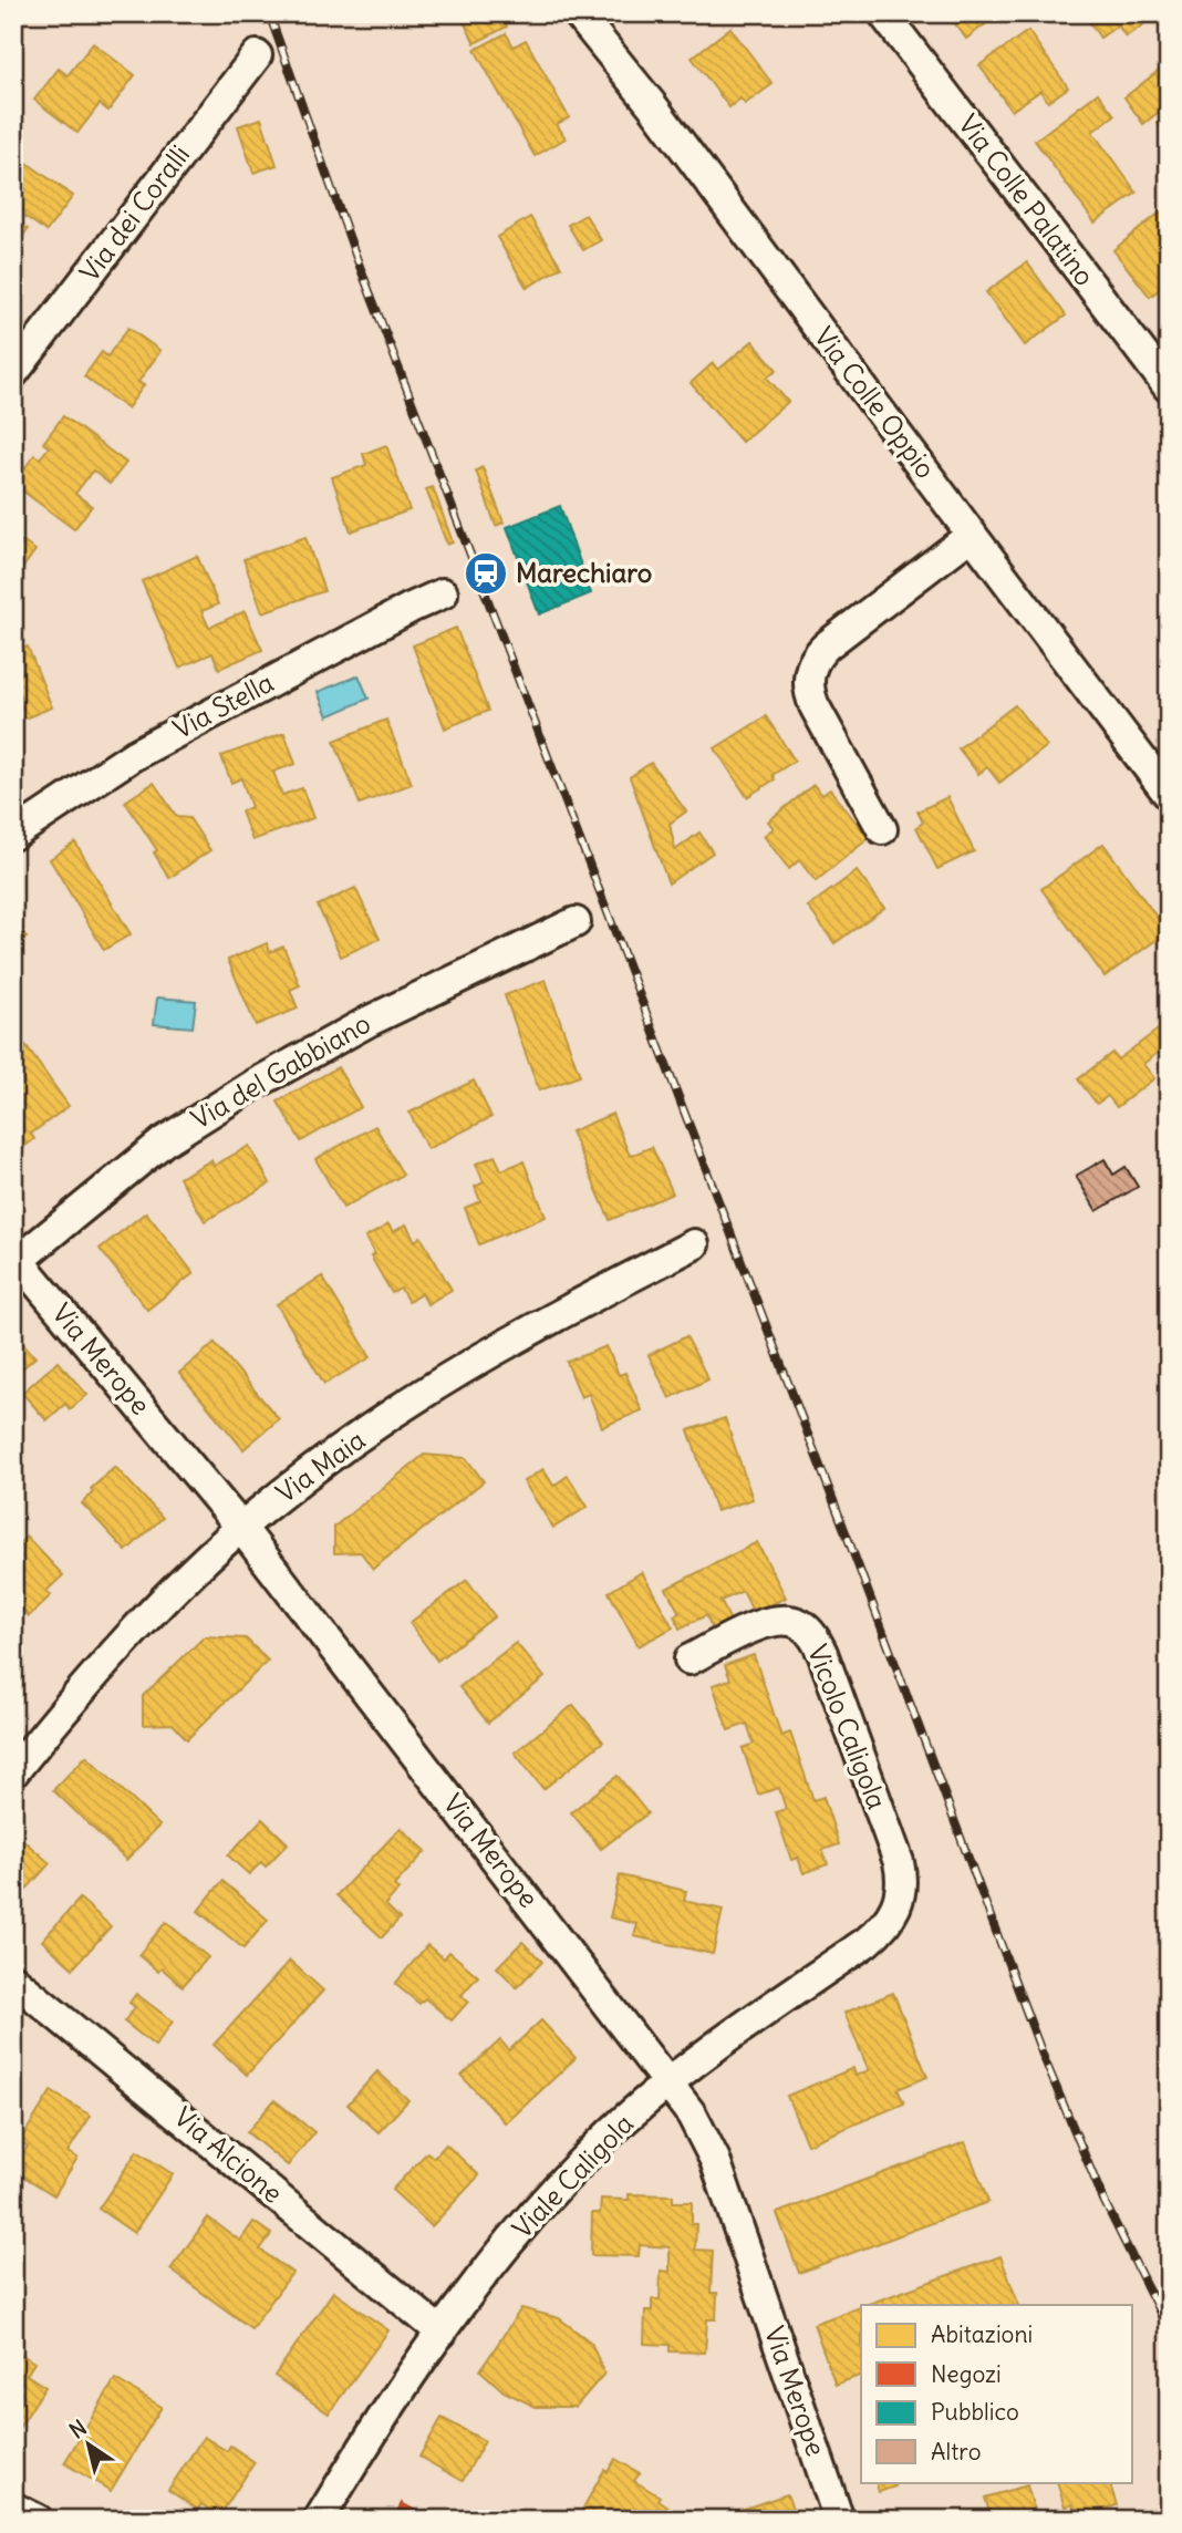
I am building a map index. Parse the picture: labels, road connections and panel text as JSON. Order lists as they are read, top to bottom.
{
  "streets": {
    "street": [
      "Via Colle Palatino",
      "Via dei Coralli",
      "Via Colle Oppio",
      "Via Stella",
      "Via del Gabbiano",
      "Via Merope",
      "Via Maia",
      "Vicolo Caligola",
      "Via Alcione",
      "Viale Caligola"
    ]
  },
  "crossings": [
    ["Via del Gabbiano", "Via Merope"],
    ["Via Merope", "Via Maia"],
    ["Via Merope", "Viale Caligola"],
    ["Vicolo Caligola", "Viale Caligola"],
    ["Via Alcione", "Viale Caligola"]
  ],
  "places": {
    "station": ["Marechiaro"]
  },
  "legend": [
    "Abitazioni",
    "Negozi",
    "Pubblico",
    "Altro"
  ],
  "north": "top left"
}
